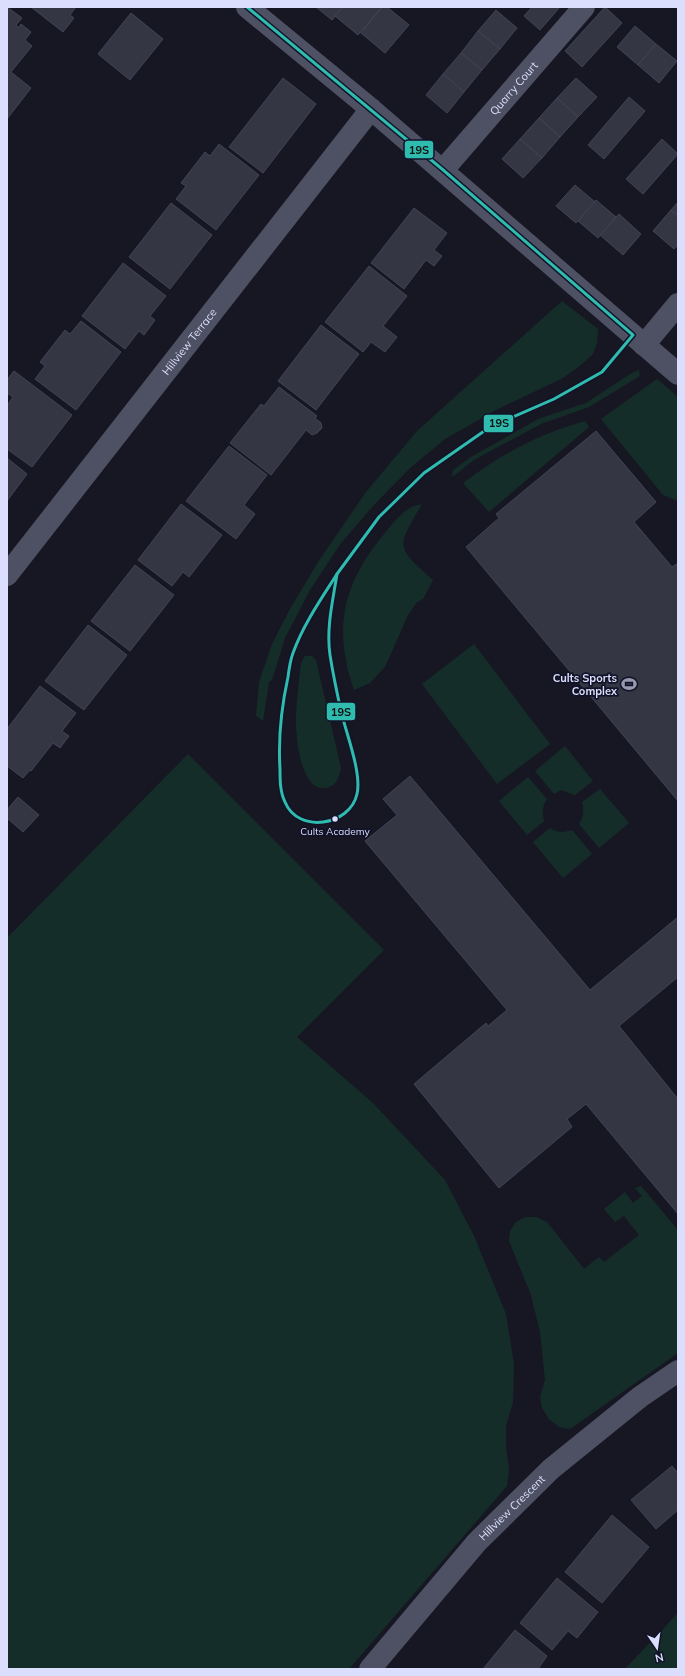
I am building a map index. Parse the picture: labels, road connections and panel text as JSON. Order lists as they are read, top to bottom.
{
  "streets": {
    "street": ["Quarry Court", "Hillview Terrace", "Hillview Crescent"]
  },
  "places": {
    "sports": ["Cults Sports Complex"],
    "other": ["Cults Academy"]
  },
  "lines": ["transit line 19S"],
  "north": "bottom"
}
